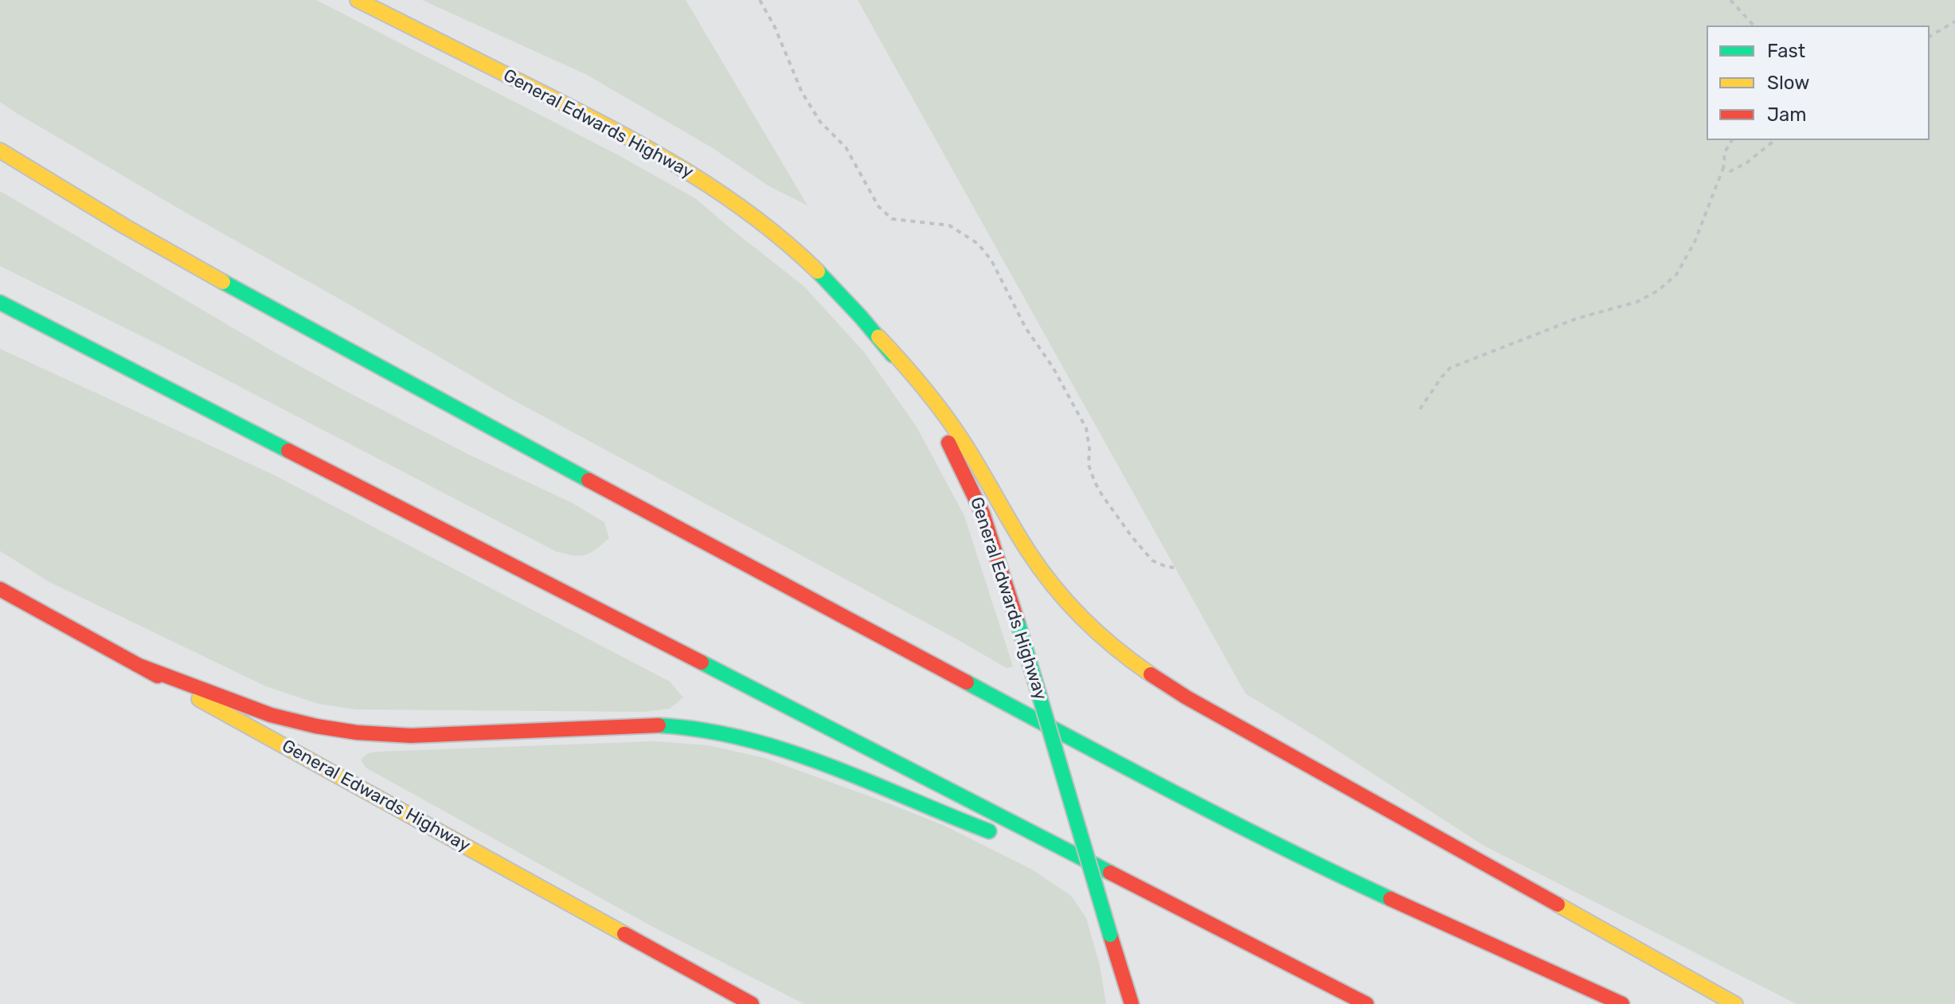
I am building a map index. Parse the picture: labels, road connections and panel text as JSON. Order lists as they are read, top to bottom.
{
  "streets": {
    "main road": ["General Edwards Highway"]
  },
  "legend": ["Fast", "Slow", "Jam"]
}
